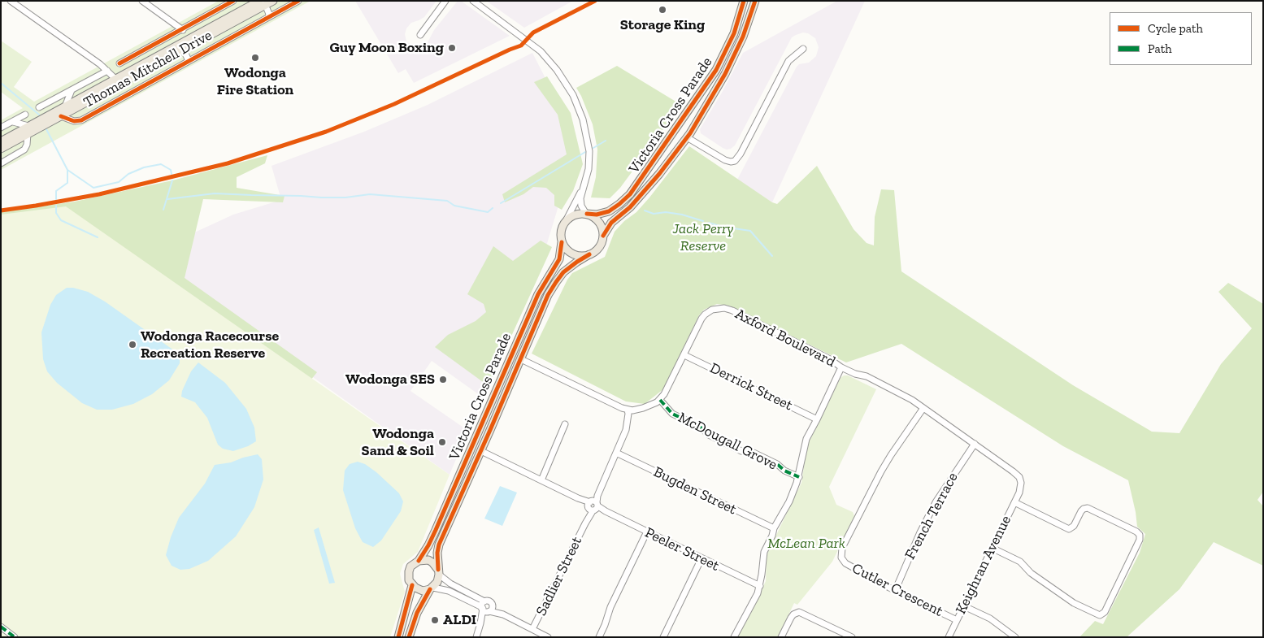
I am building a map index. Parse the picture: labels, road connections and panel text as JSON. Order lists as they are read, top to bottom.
{
  "streets": {
    "main road": ["Thomas Mitchell Drive", "Victoria Cross Parade"],
    "street": [
      "Axford Boulevard",
      "Derrick Street",
      "McDougall Grove",
      "Bugden Street",
      "French Terrace",
      "Peeler Street",
      "Keighran Avenue",
      "Sadlier Street",
      "Cutler Crescent"
    ]
  },
  "crossings": [
    ["Victoria Cross Parade", "Peeler Street"],
    ["Axford Boulevard", "Derrick Street"],
    ["Axford Boulevard", "McDougall Grove"],
    ["Axford Boulevard", "French Terrace"],
    ["Axford Boulevard", "Keighran Avenue"],
    ["Axford Boulevard", "Cutler Crescent"],
    ["Bugden Street", "Sadlier Street"],
    ["French Terrace", "Cutler Crescent"],
    ["Peeler Street", "Sadlier Street"],
    ["Keighran Avenue", "Cutler Crescent"]
  ],
  "parks": ["Jack Perry Reserve", "McLean Park"],
  "places": [
    "Storage King",
    "Guy Moon Boxing",
    "Wodonga Fire Station",
    "Wodonga Racecourse Recreation Reserve",
    "Wodonga SES",
    "Wodonga Sand & Soil",
    "ALDI"
  ],
  "legend": ["Cycle path", "Path"]
}
